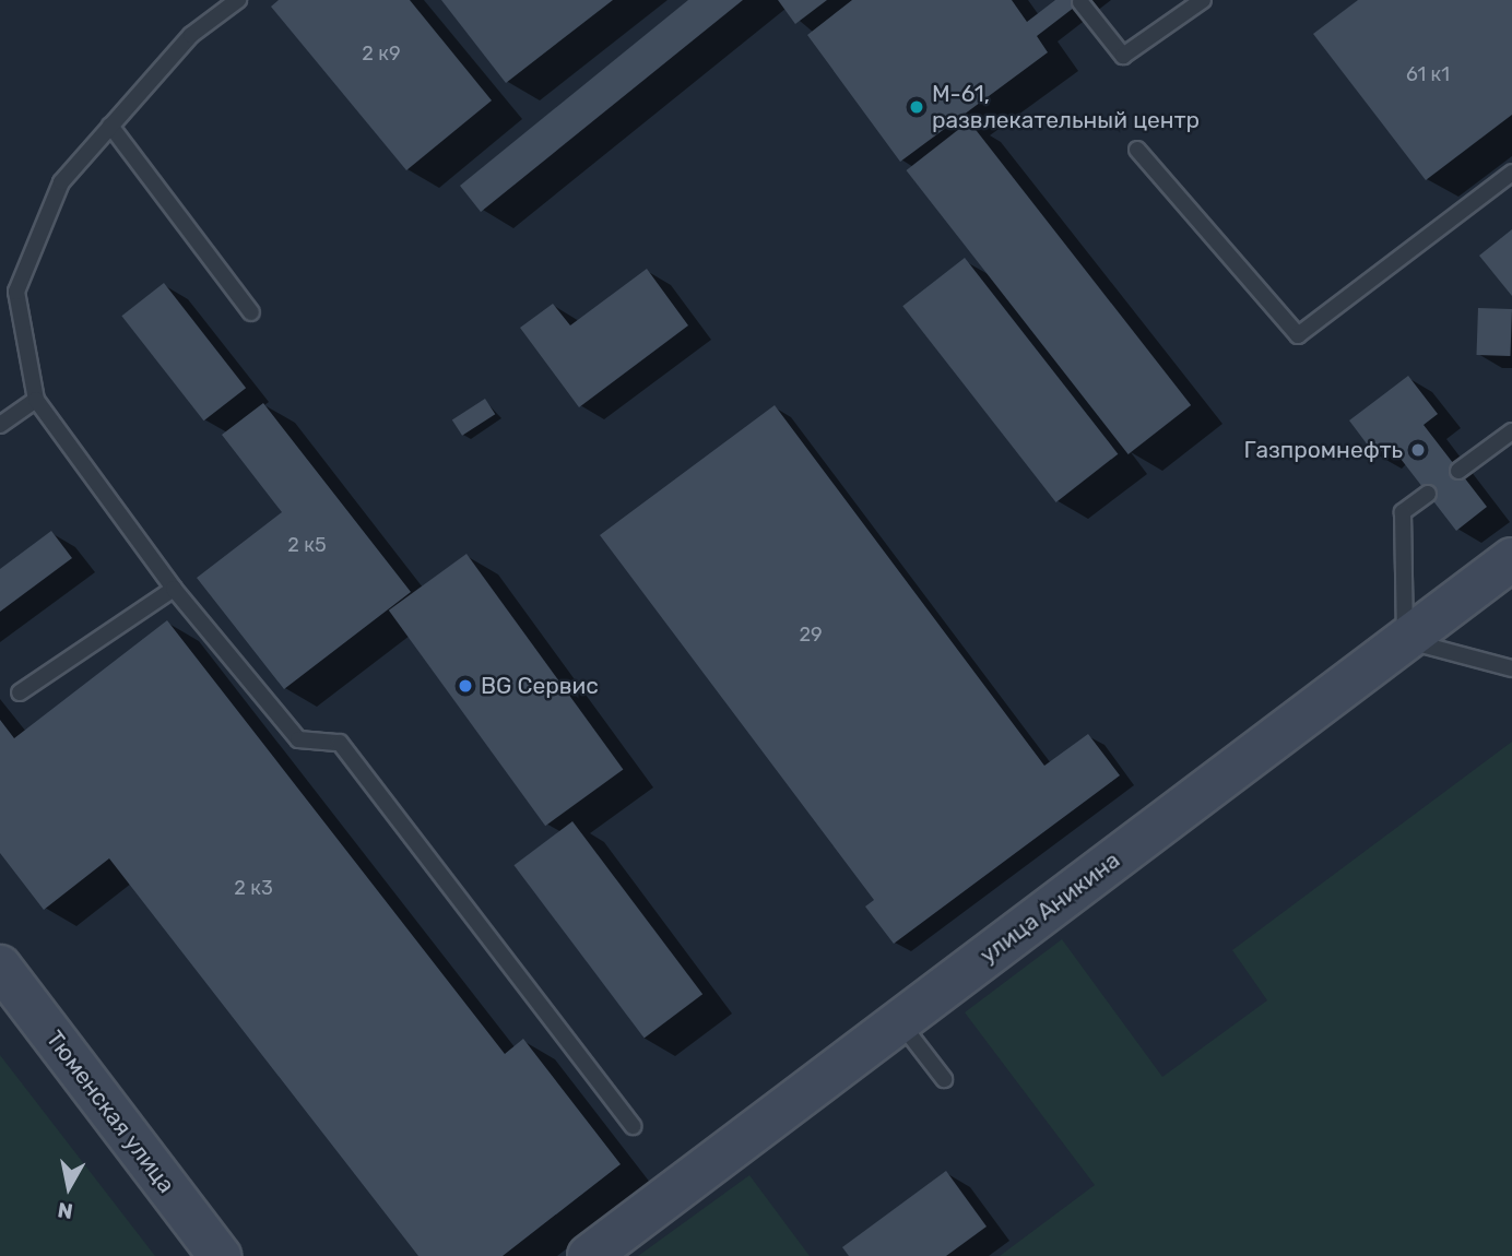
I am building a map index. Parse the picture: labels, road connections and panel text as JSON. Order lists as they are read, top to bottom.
{
  "streets": {
    "main road": ["улица Аникина", "Тюменская улица"]
  },
  "places": ["M-61, развлекательный центр", "Газпромнефть", "BG Сервис"],
  "house_numbers": [
    "2 к9",
    "61 к1",
    "2 к5",
    "29",
    "2 к3"
  ],
  "north": "bottom"
}
